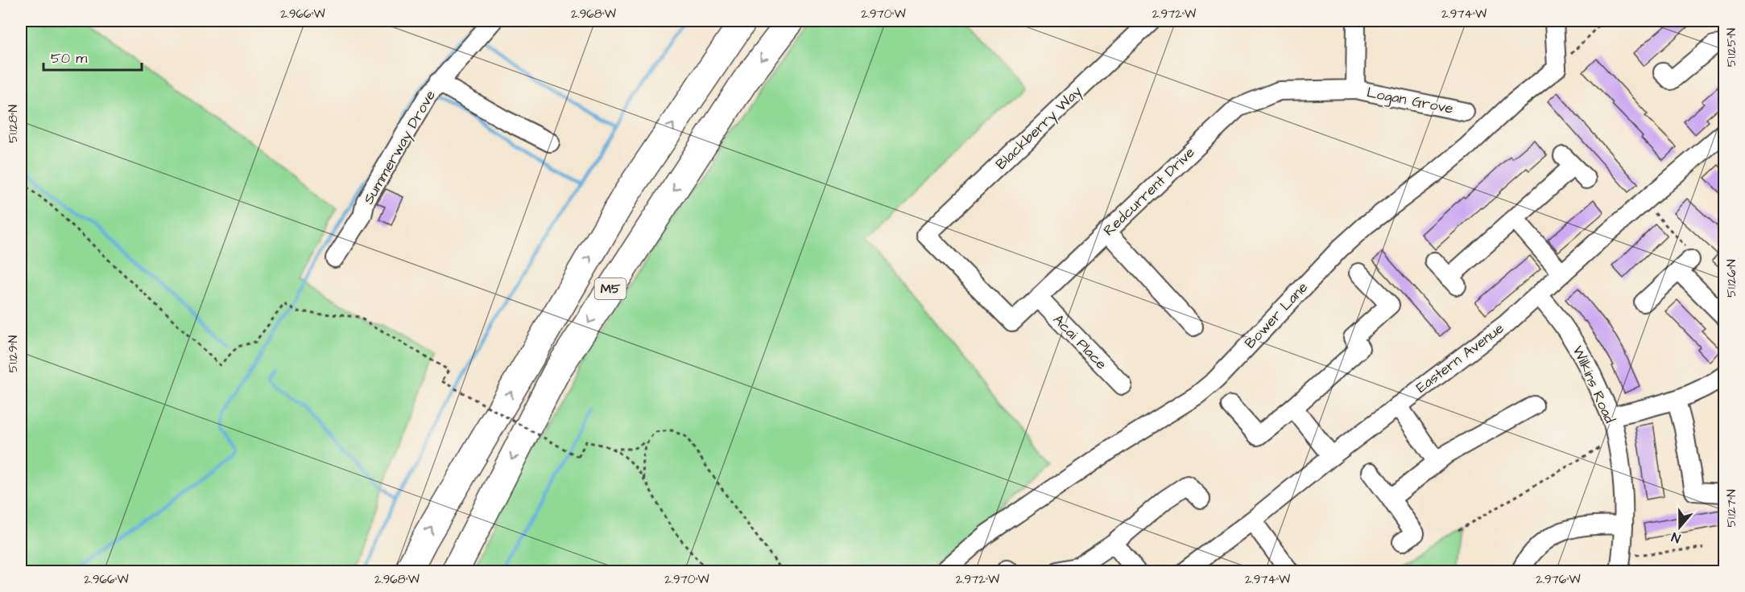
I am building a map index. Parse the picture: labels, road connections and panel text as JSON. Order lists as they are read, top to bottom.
{
  "streets": {
    "highway": ["M5"],
    "street": [
      "Logan Grove",
      "Blackberry Way",
      "Summerway Drove",
      "Redcurrent Drive",
      "Bower Lane",
      "Acai Place",
      "Eastern Avenue",
      "Wilkins Road"
    ]
  },
  "crossings": [
    ["Logan Grove", "Redcurrent Drive"],
    ["Blackberry Way", "Redcurrent Drive"],
    ["Redcurrent Drive", "Acai Place"],
    ["Eastern Avenue", "Wilkins Road"]
  ],
  "scale_bar": "50 m",
  "north": "bottom",
  "coordinates": [
    "2.966°W",
    "2.968°W",
    "2.970°W",
    "2.972°W",
    "2.974°W",
    "51.125°N",
    "51.128°N",
    "51.126°N",
    "51.129°N",
    "51.127°N",
    "2.976°W"
  ]
}
